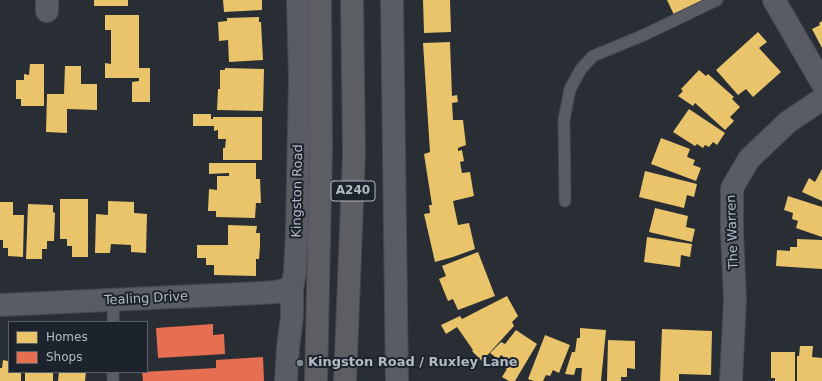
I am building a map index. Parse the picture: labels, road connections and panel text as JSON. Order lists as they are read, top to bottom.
{
  "streets": {
    "highway": ["Kingston Road", "A240"],
    "street": ["The Warren", "Tealing Drive"]
  },
  "crossings": [
    ["Kingston Road", "Tealing Drive"]
  ],
  "places": ["Kingston Road / Ruxley Lane"],
  "legend": ["Homes", "Shops"]
}
